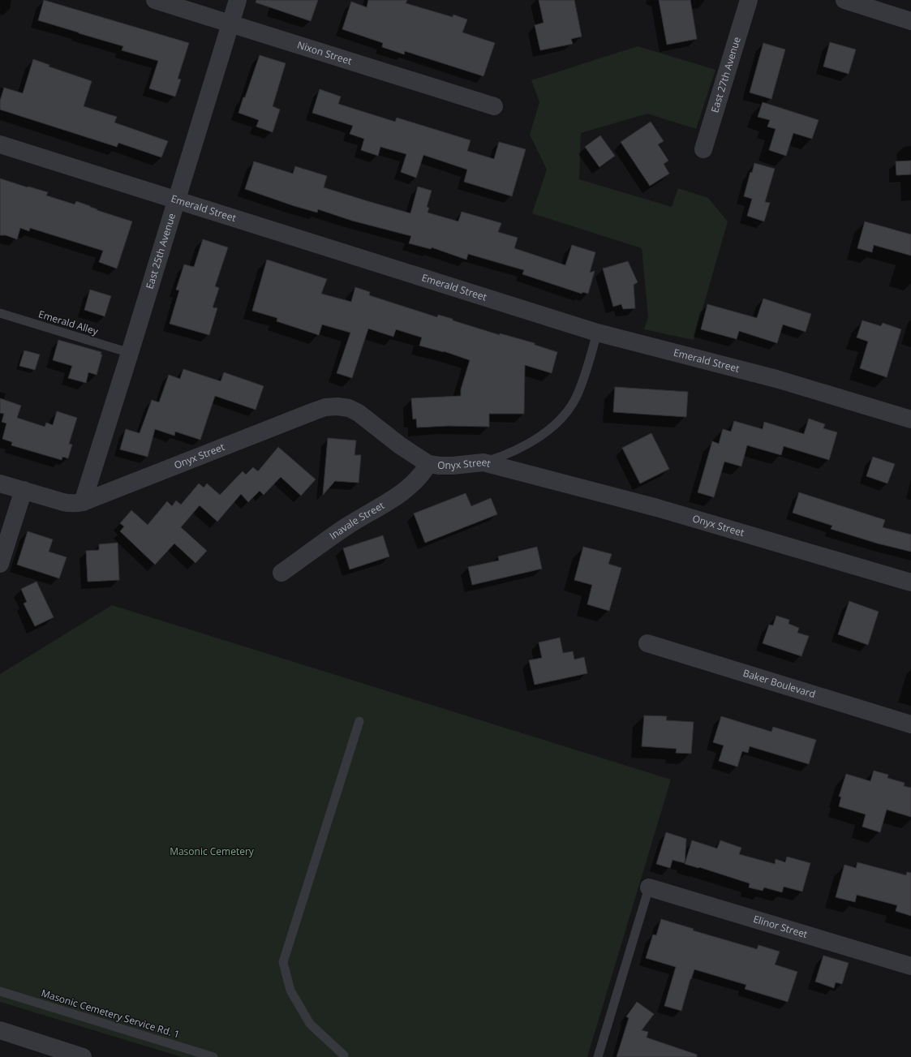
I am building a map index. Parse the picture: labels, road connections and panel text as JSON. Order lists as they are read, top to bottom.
{
  "streets": {
    "street": [
      "Nixon Street",
      "East 27th Avenue",
      "Emerald Street",
      "East 25th Avenue",
      "Onyx Street",
      "Inavale Street",
      "Baker Boulevard",
      "Elinor Street"
    ],
    "lane": ["Emerald Alley", "Masonic Cemetery Service Rd. 1"]
  },
  "crossings": [
    ["Nixon Street", "East 25th Avenue"],
    ["Emerald Street", "East 25th Avenue"],
    ["East 25th Avenue", "Emerald Alley"],
    ["East 25th Avenue", "Onyx Street"],
    ["Onyx Street", "Inavale Street"]
  ],
  "parks": ["Masonic Cemetery"]
}
